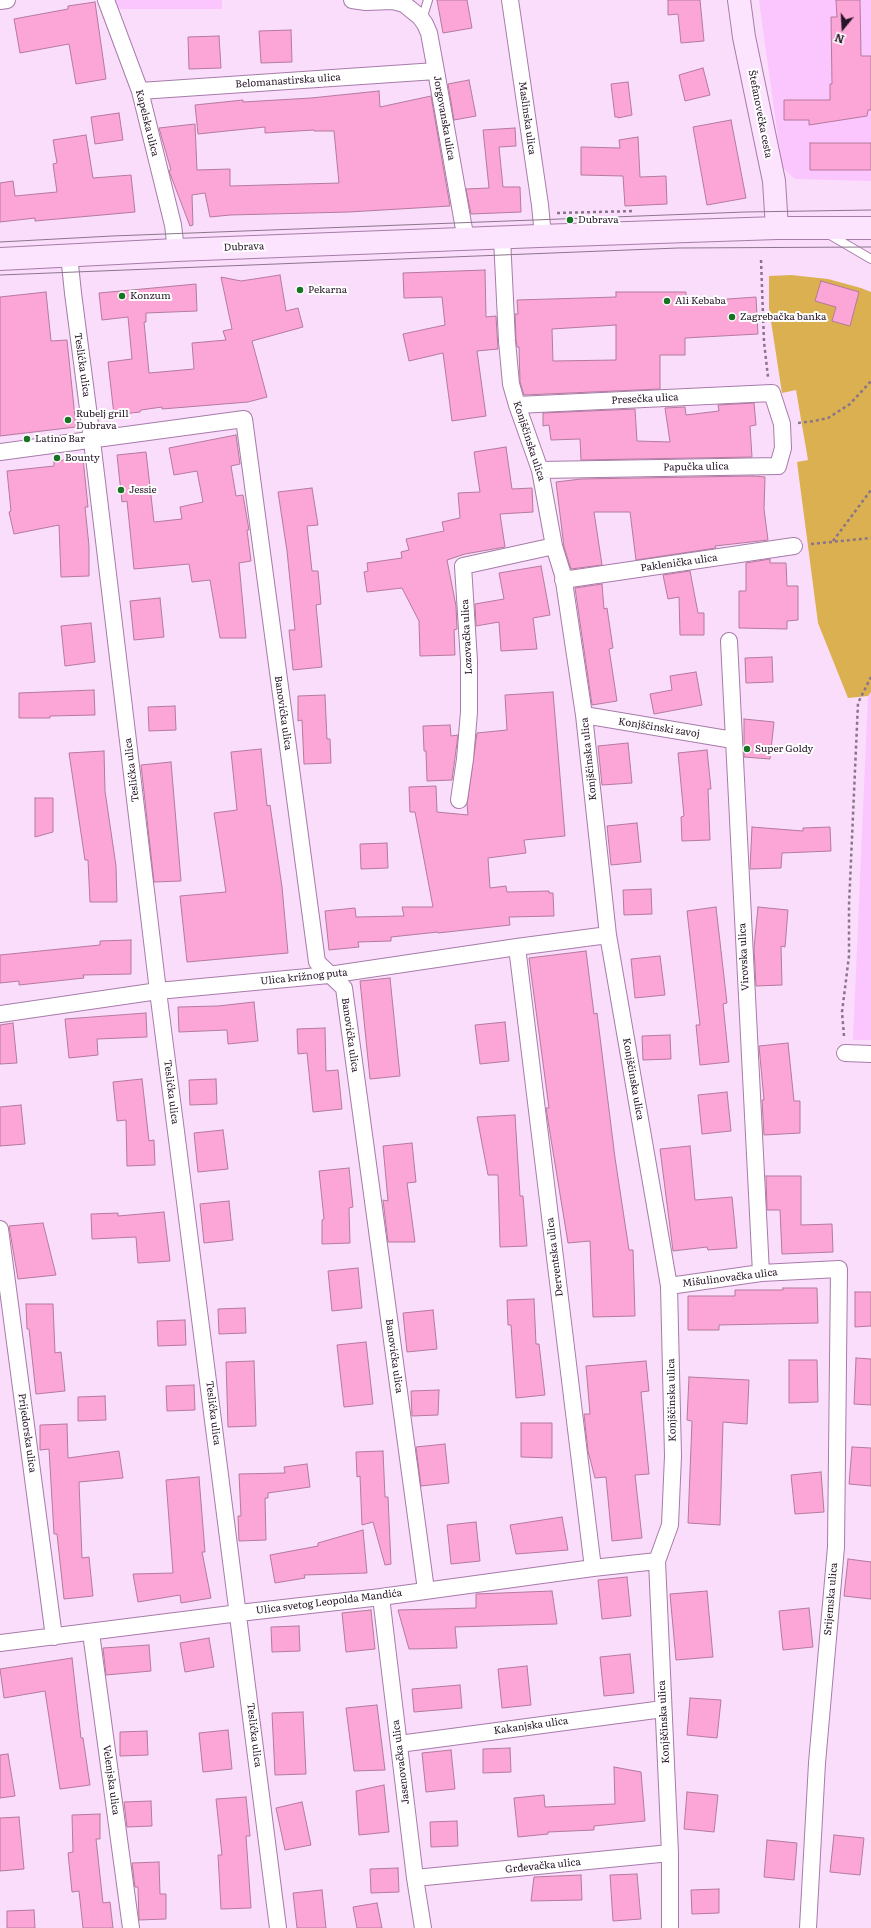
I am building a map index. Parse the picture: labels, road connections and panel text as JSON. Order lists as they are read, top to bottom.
{
  "streets": {
    "main road": ["Štefanovečka cesta", "Dubrava"],
    "street": [
      "Belomanastirska ulica",
      "Jorgovanska ulica",
      "Maslinska ulica",
      "Kapelska ulica",
      "Teslićka ulica",
      "Presečka ulica",
      "Konjščinska ulica",
      "Papučka ulica",
      "Paklenička ulica",
      "Lozovačka ulica",
      "Banovićka ulica",
      "Konjščinski zavoj",
      "Virovska ulica",
      "Ulica križnog puta",
      "Derventska ulica",
      "Mišulinovačka ulica",
      "Prijedorska ulica",
      "Srijemska ulica",
      "Ulica svetog Leopolda Mandića",
      "Kakanjska ulica",
      "Jasenovačka ulica",
      "Velenjska ulica",
      "Grđevačka ulica"
    ]
  },
  "crossings": [
    ["Belomanastirska ulica", "Jorgovanska ulica"],
    ["Belomanastirska ulica", "Kapelska ulica"],
    ["Štefanovečka cesta", "Dubrava"],
    ["Jorgovanska ulica", "Dubrava"],
    ["Maslinska ulica", "Dubrava"],
    ["Kapelska ulica", "Dubrava"],
    ["Dubrava", "Teslićka ulica"],
    ["Dubrava", "Konjščinska ulica"],
    ["Teslićka ulica", "Banovićka ulica"],
    ["Teslićka ulica", "Ulica križnog puta"],
    ["Teslićka ulica", "Ulica svetog Leopolda Mandića"],
    ["Presečka ulica", "Konjščinska ulica"],
    ["Presečka ulica", "Papučka ulica"],
    ["Konjščinska ulica", "Papučka ulica"],
    ["Konjščinska ulica", "Paklenička ulica"],
    ["Konjščinska ulica", "Lozovačka ulica"],
    ["Konjščinska ulica", "Konjščinski zavoj"],
    ["Konjščinska ulica", "Ulica križnog puta"],
    ["Konjščinska ulica", "Mišulinovačka ulica"],
    ["Konjščinska ulica", "Ulica svetog Leopolda Mandića"],
    ["Konjščinska ulica", "Kakanjska ulica"],
    ["Konjščinska ulica", "Grđevačka ulica"],
    ["Banovićka ulica", "Ulica križnog puta"],
    ["Banovićka ulica", "Ulica svetog Leopolda Mandića"],
    ["Konjščinski zavoj", "Virovska ulica"],
    ["Virovska ulica", "Mišulinovačka ulica"],
    ["Ulica križnog puta", "Derventska ulica"],
    ["Derventska ulica", "Ulica svetog Leopolda Mandića"],
    ["Mišulinovačka ulica", "Srijemska ulica"],
    ["Prijedorska ulica", "Ulica svetog Leopolda Mandića"],
    ["Ulica svetog Leopolda Mandića", "Jasenovačka ulica"],
    ["Ulica svetog Leopolda Mandića", "Velenjska ulica"],
    ["Kakanjska ulica", "Jasenovačka ulica"],
    ["Jasenovačka ulica", "Grđevačka ulica"]
  ],
  "places": [
    "Dubrava",
    "Pekarna",
    "Konzum",
    "Ali Kebaba",
    "Zagrebačka banka",
    "Rubelj grill Dubrava",
    "Latino Bar",
    "Bounty",
    "Jessie",
    "Super Goldy"
  ],
  "north": "bottom"
}
